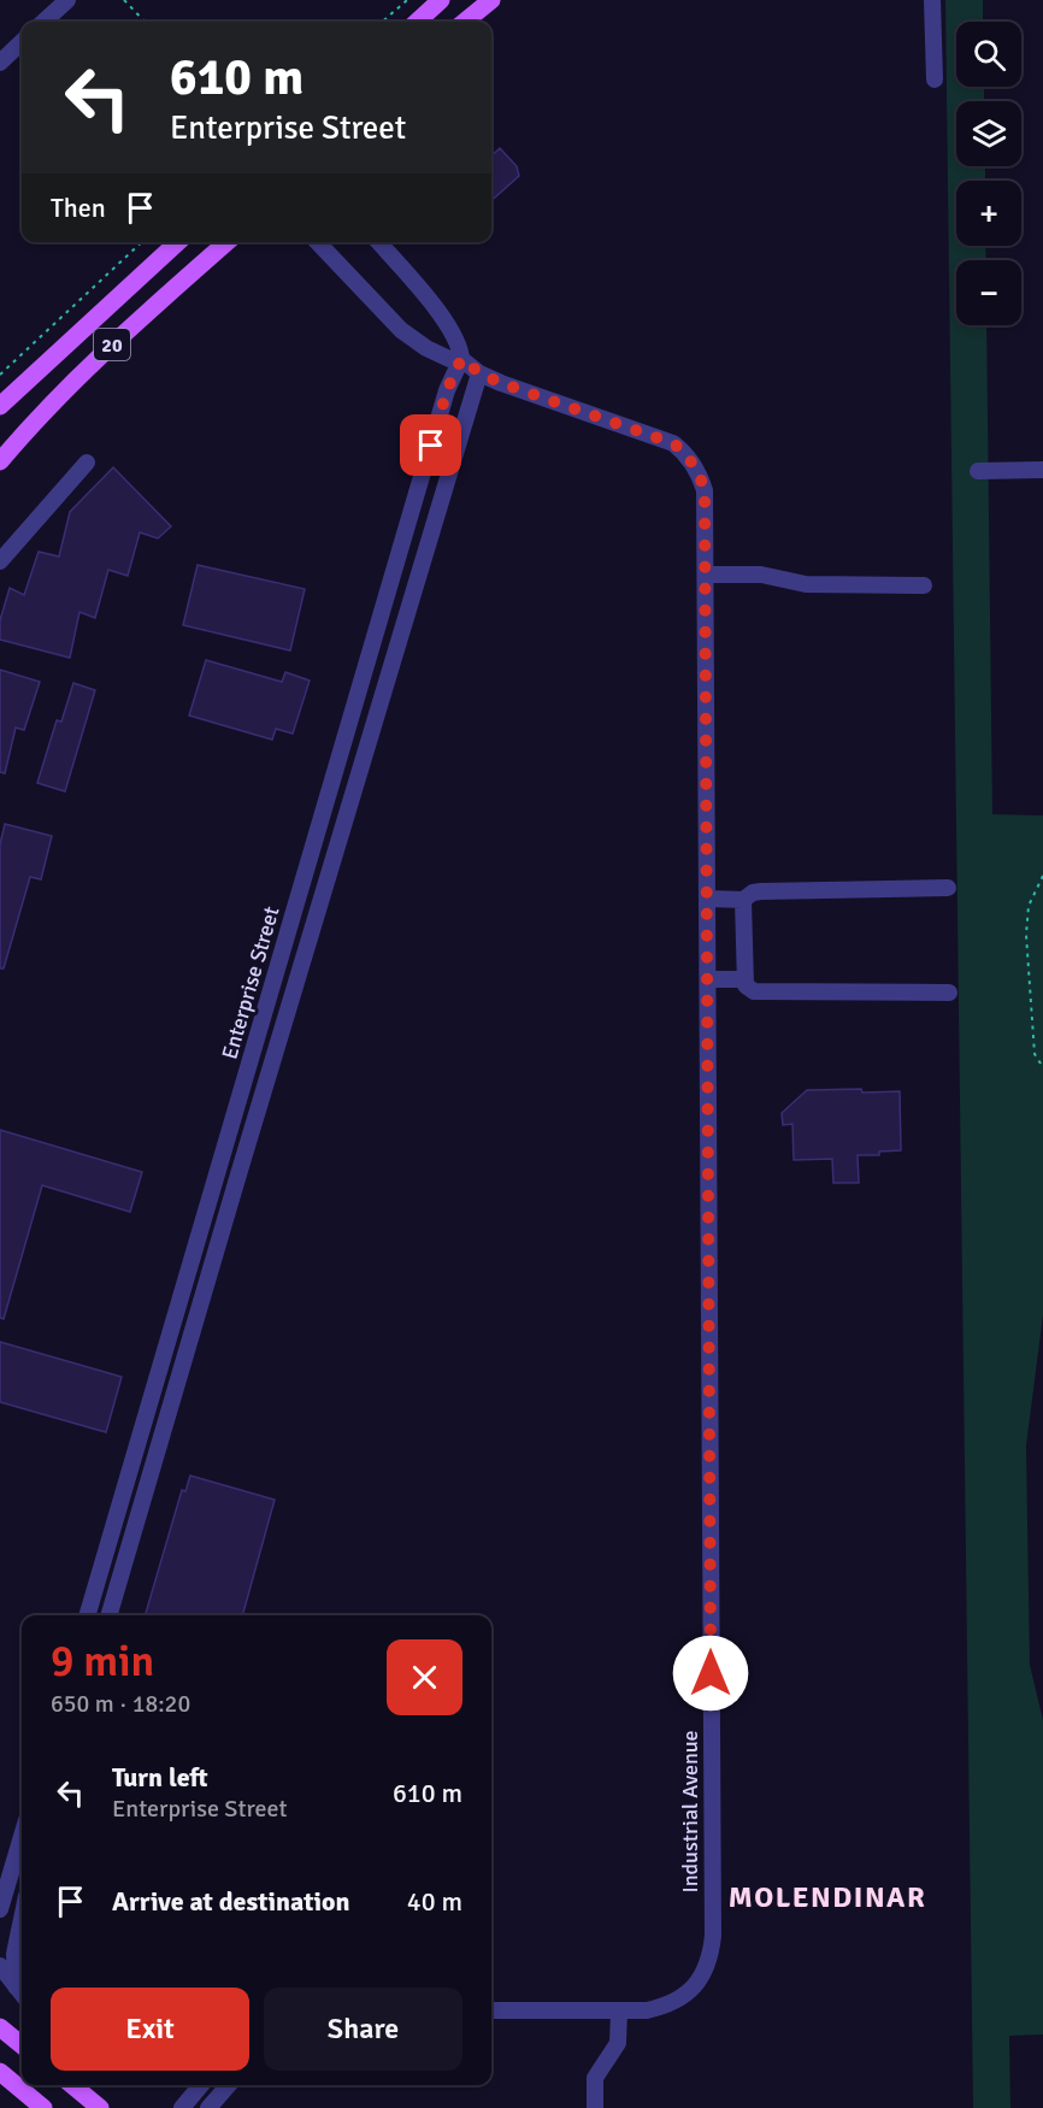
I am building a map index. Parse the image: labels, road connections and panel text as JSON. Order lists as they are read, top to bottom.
{
  "streets": {
    "main road": ["20"],
    "street": ["Enterprise Street", "Industrial Avenue"]
  },
  "crossings": [
    ["Enterprise Street", "Industrial Avenue"]
  ],
  "districts": ["MOLENDINAR"],
  "page": {
    "map_buttons": ["+", "−"],
    "turn": ["610 m", "Enterprise Street"],
    "then": "Then",
    "heading": ["9 min", "650 m · 18:20"],
    "list": [
      {
        "name": "Turn left",
        "note": "Enterprise Street",
        "value": "610 m"
      },
      {
        "name": "Arrive at destination",
        "value": "40 m"
      }
    ],
    "buttons": ["Exit", "Share"]
  }
}
